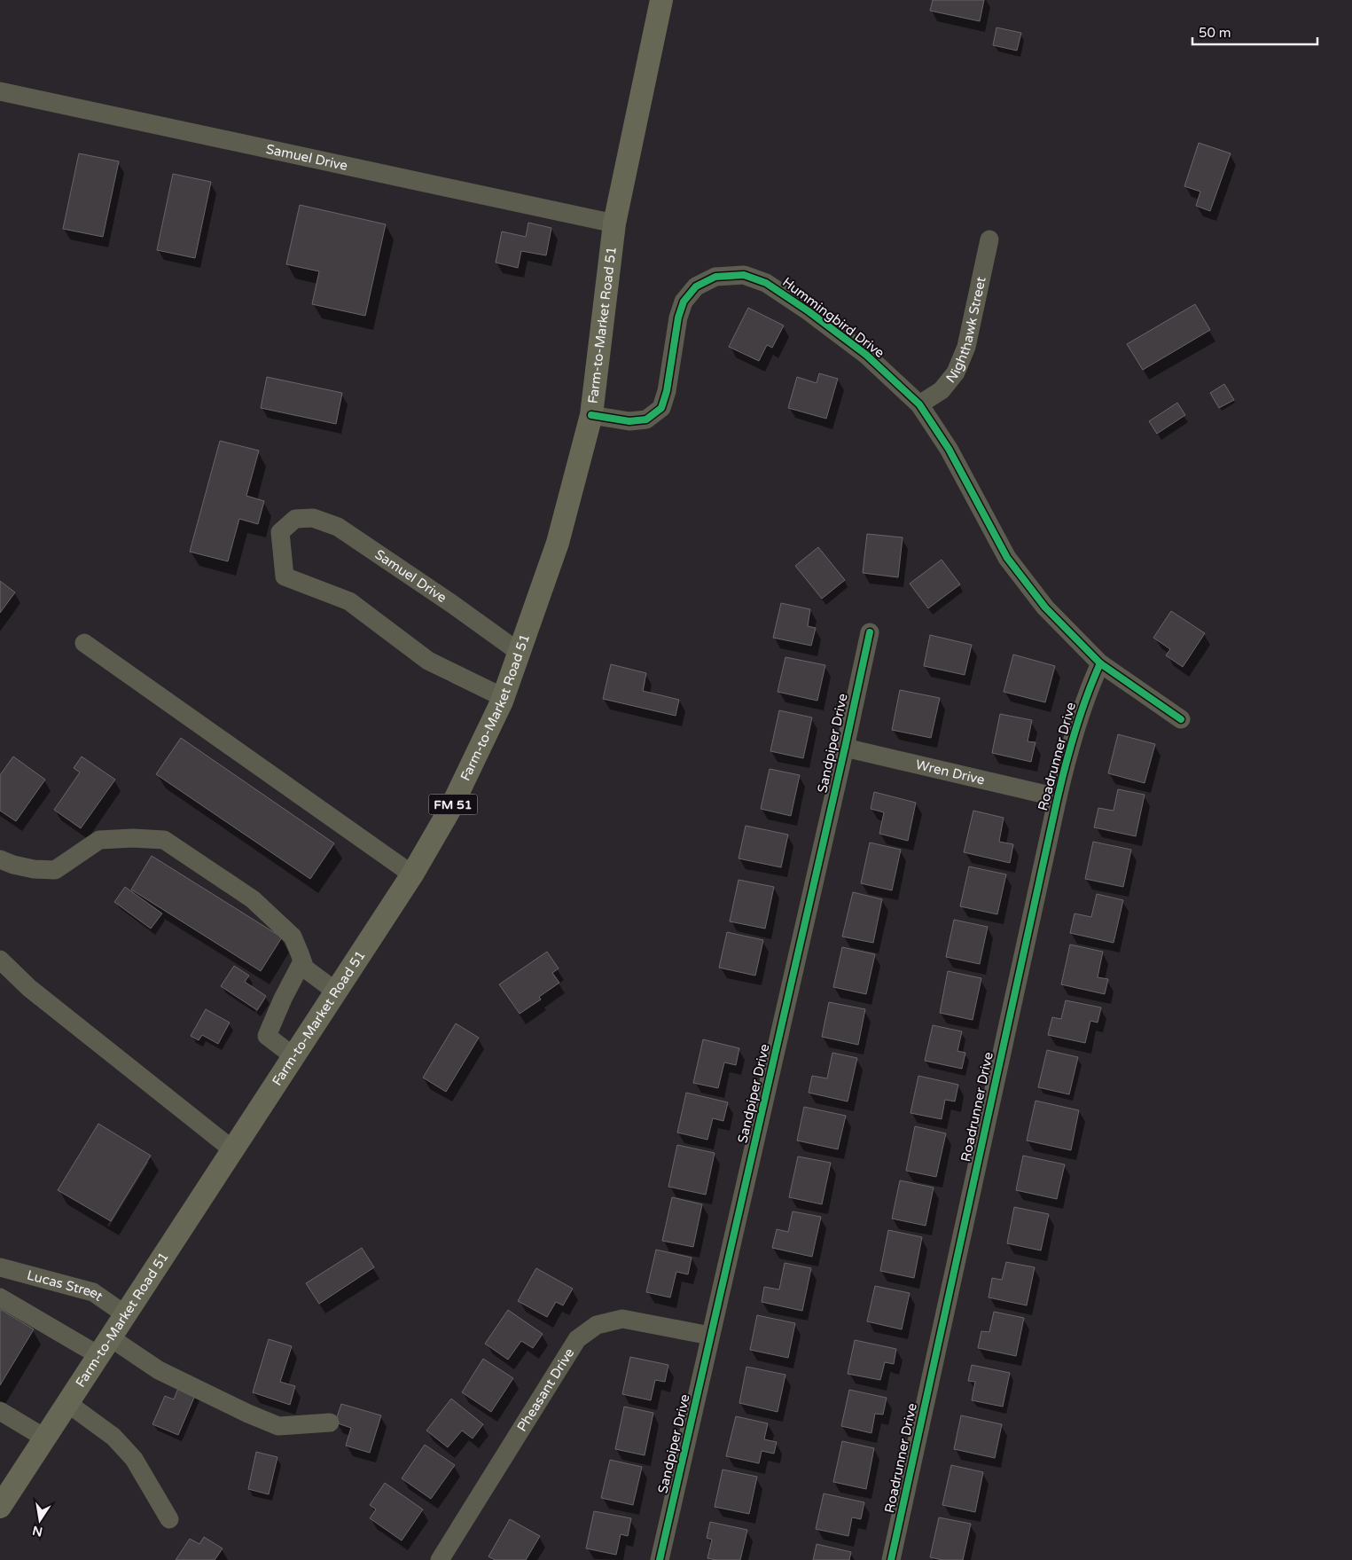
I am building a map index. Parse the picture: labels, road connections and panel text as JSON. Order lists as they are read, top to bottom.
{
  "streets": {
    "main road": ["Farm-to-Market Road 51", "FM 51"],
    "street": [
      "Samuel Drive",
      "Hummingbird Drive",
      "Nighthawk Street",
      "Sandpiper Drive",
      "Roadrunner Drive",
      "Wren Drive",
      "Lucas Street",
      "Pheasant Drive"
    ]
  },
  "crossings": [
    ["Samuel Drive", "Farm-to-Market Road 51"],
    ["Hummingbird Drive", "Farm-to-Market Road 51"],
    ["Hummingbird Drive", "Nighthawk Street"],
    ["Hummingbird Drive", "Roadrunner Drive"],
    ["Farm-to-Market Road 51", "Lucas Street"],
    ["Sandpiper Drive", "Wren Drive"],
    ["Sandpiper Drive", "Pheasant Drive"],
    ["Roadrunner Drive", "Wren Drive"]
  ],
  "scale_bar": "50 m",
  "north": "bottom"
}
